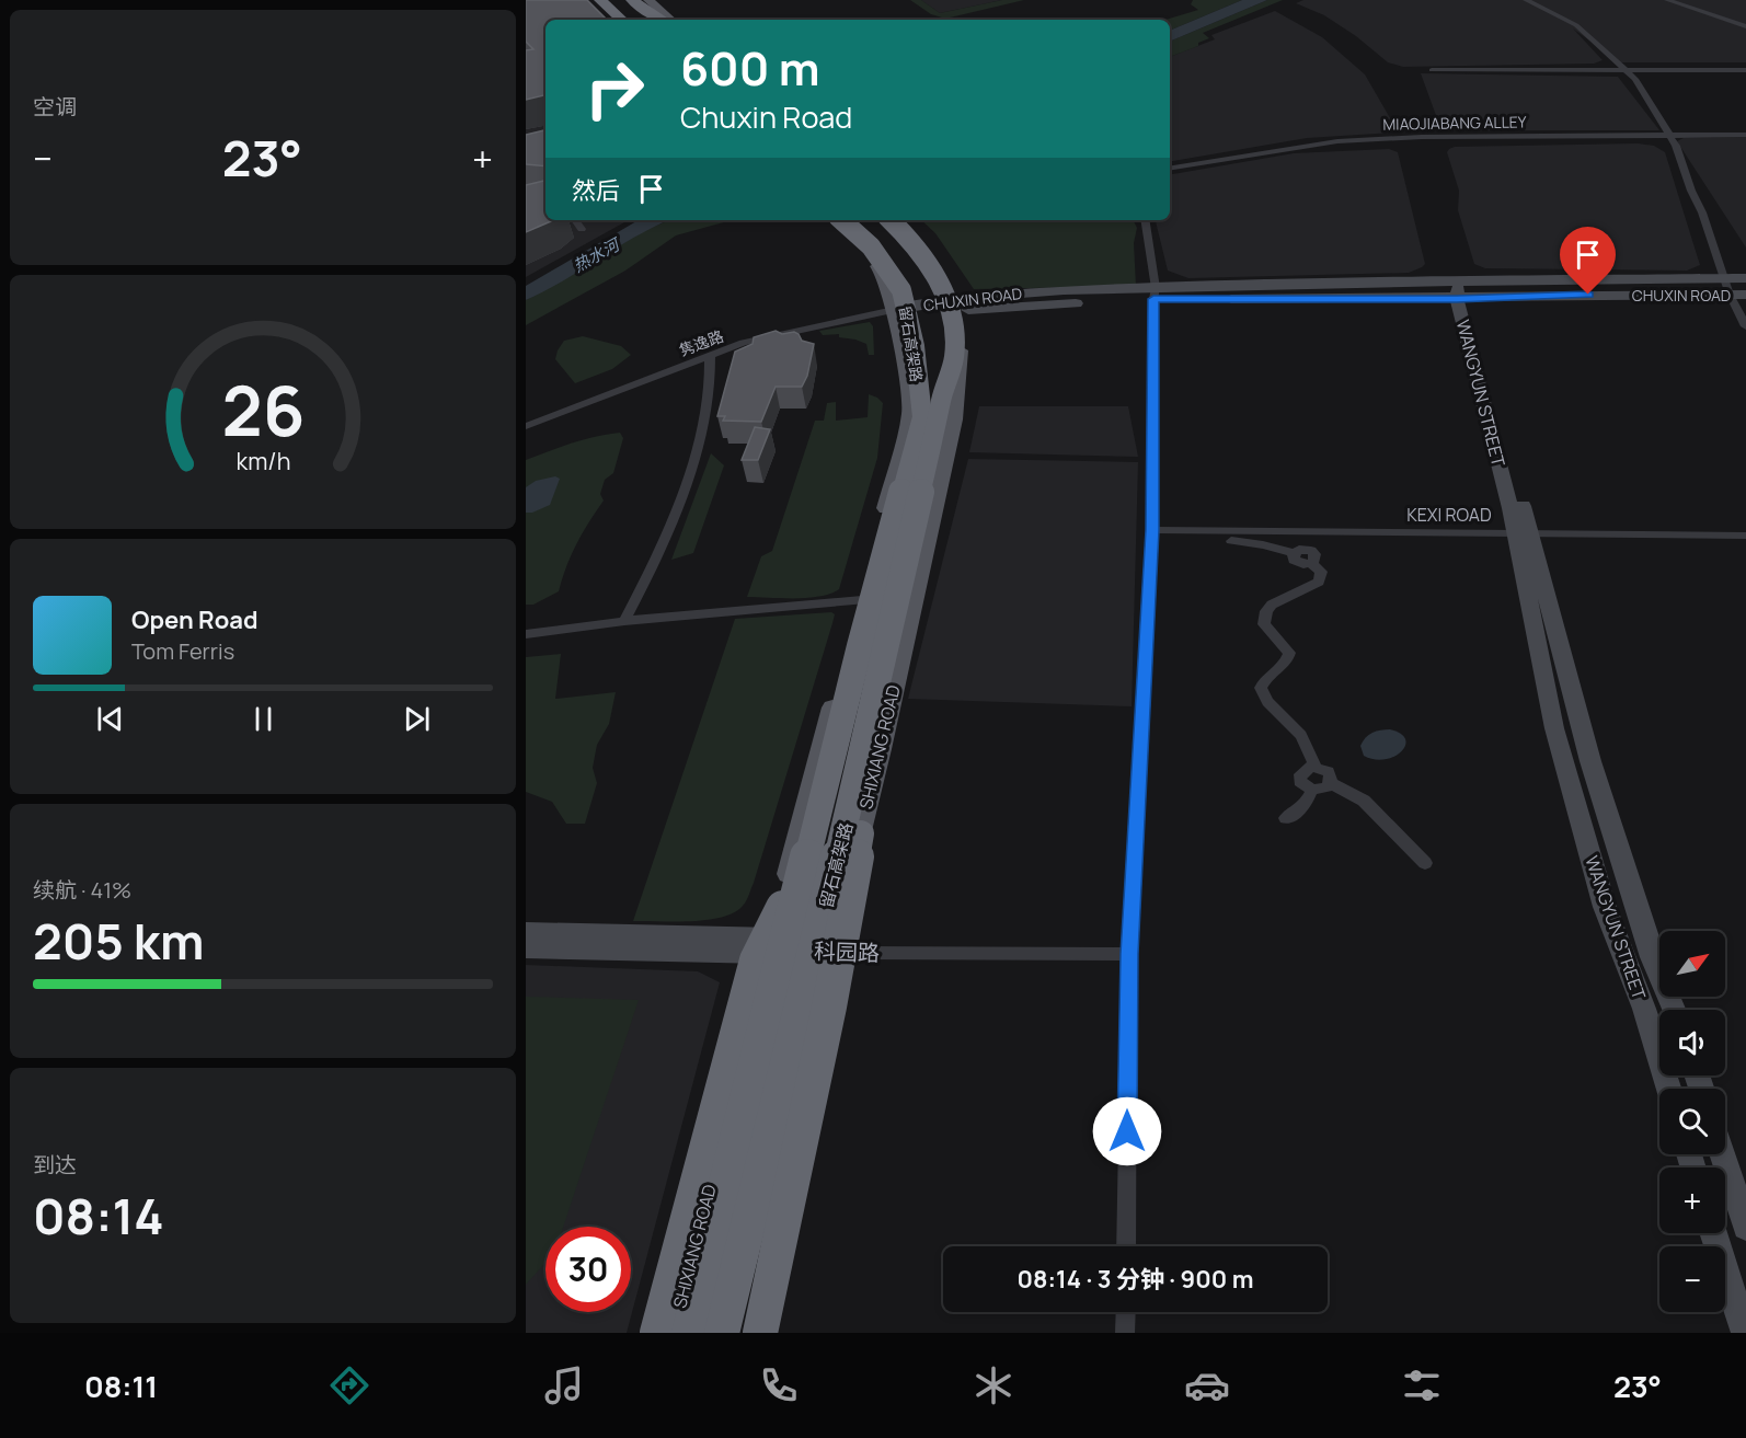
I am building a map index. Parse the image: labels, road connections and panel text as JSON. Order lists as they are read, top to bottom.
{
  "streets": {
    "highway": ["留石高架路"],
    "main road": ["SHIXIANG ROAD"],
    "street": [
      "MIAOJIABANG ALLEY",
      "CHUXIN ROAD",
      "隽逸路",
      "WANGYUN STREET",
      "KEXI ROAD",
      "科园路"
    ]
  },
  "crossings": [
    ["CHUXIN ROAD", "隽逸路"],
    ["CHUXIN ROAD", "WANGYUN STREET"],
    ["CHUXIN ROAD", "SHIXIANG ROAD"],
    ["隽逸路", "SHIXIANG ROAD"],
    ["WANGYUN STREET", "KEXI ROAD"],
    ["SHIXIANG ROAD", "科园路"]
  ],
  "water": ["热水河"],
  "north": "top right",
  "page": {
    "tile": [
      "空调",
      ["续航 · 41%", "205 km"],
      ["到达", "08:14"]
    ],
    "turn": ["600 m", "Chuxin Road"],
    "heat": ["−", "23°", "+"],
    "then": "然后",
    "song": ["Open Road", "Tom Ferris"],
    "map_buttons": ["+", "−"],
    "limit": "30",
    "trip": "08:14 · 3 分钟 · 900 m",
    "tabs": ["08:11", "23°"],
    "gauge": ["26", "km/h"]
  }
}
